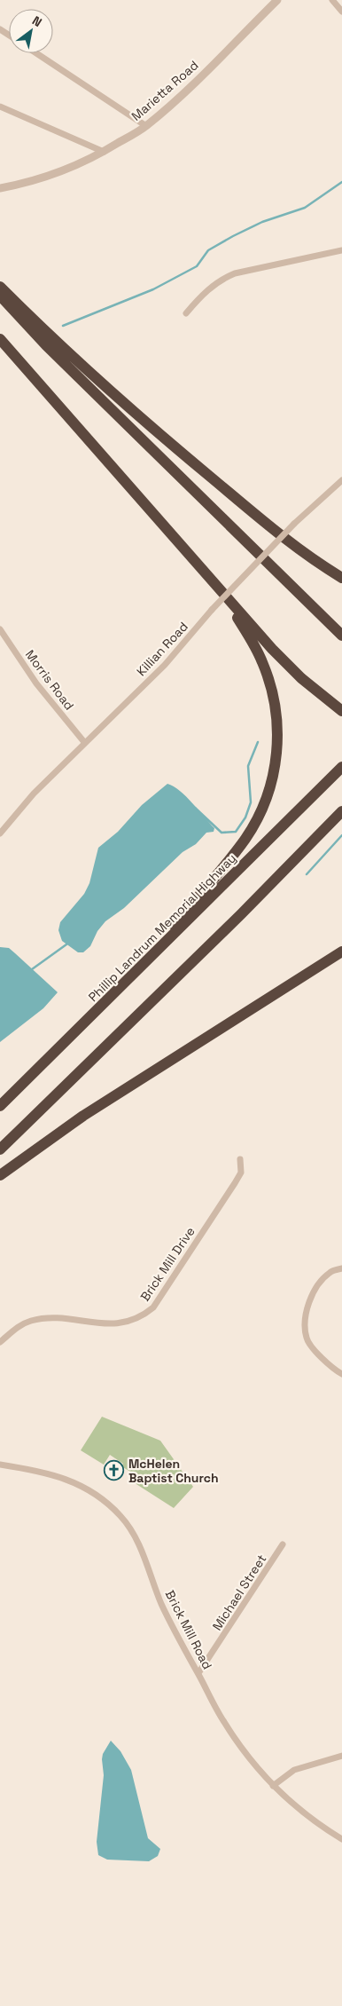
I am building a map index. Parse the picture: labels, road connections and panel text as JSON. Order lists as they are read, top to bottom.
{
  "streets": {
    "highway": ["Phillip Landrum Memorial Highway"],
    "street": [
      "Marietta Road",
      "Killian Road",
      "Morris Road",
      "Brick Mill Drive",
      "Michael Street",
      "Brick Mill Road"
    ]
  },
  "crossings": [
    ["Killian Road", "Morris Road"],
    ["Michael Street", "Brick Mill Road"]
  ],
  "places": {
    "church": ["McHelen Baptist Church"]
  },
  "north": "top right"
}
